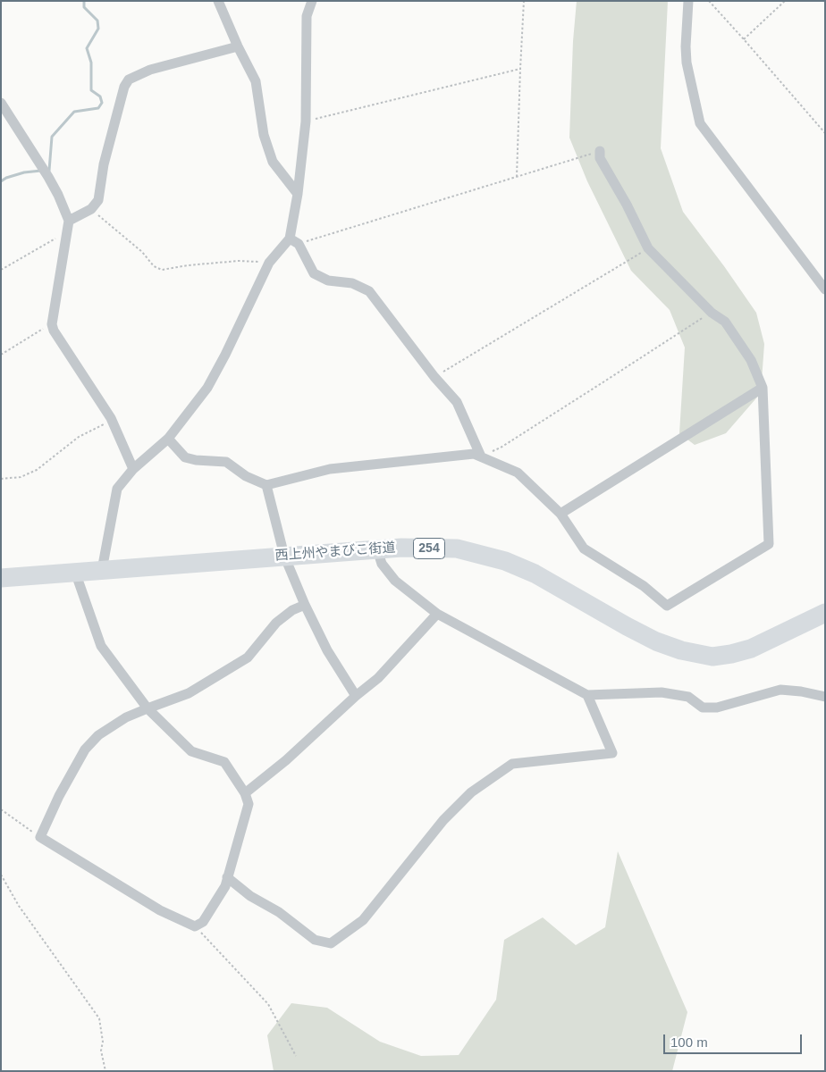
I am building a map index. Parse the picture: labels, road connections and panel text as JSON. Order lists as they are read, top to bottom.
{
  "streets": {
    "highway": ["254", "西上州やまびこ街道"]
  },
  "scale_bar": "100 m"
}
